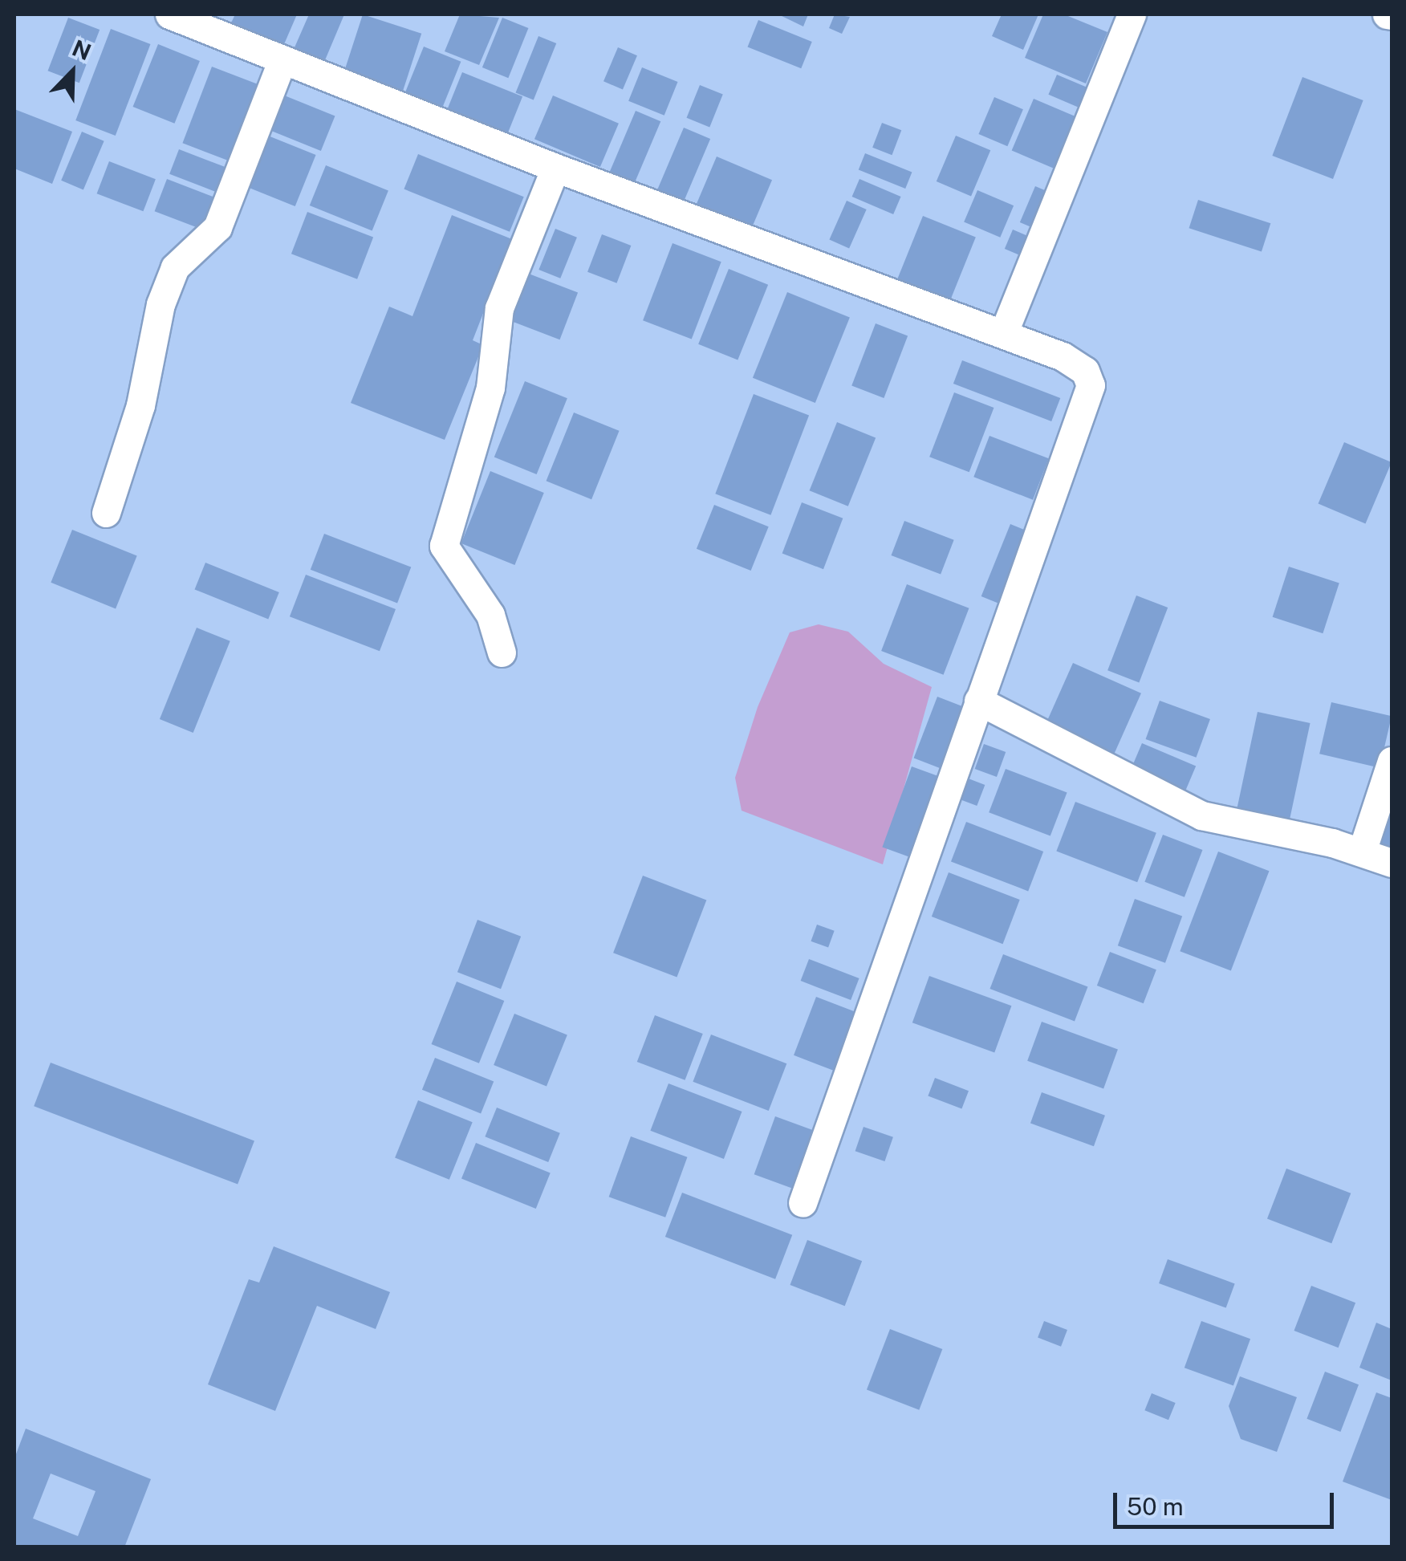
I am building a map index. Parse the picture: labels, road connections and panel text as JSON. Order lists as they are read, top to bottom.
{
  "scale_bar": "50 m",
  "north": "top right"
}
